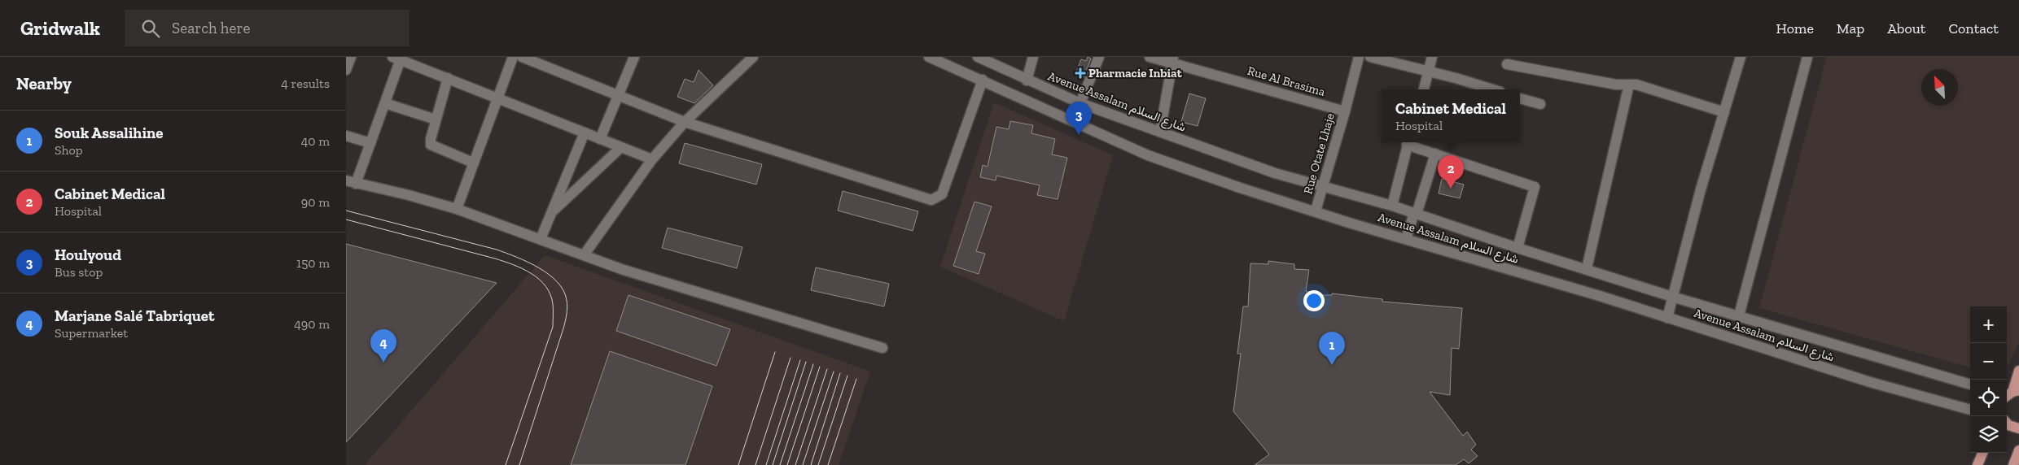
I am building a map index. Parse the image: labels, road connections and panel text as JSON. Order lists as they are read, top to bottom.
{
  "streets": {
    "street": ["Rue Al Brasima", "Avenue Assalam شارع السلام", "Rue Otate Lhaje"]
  },
  "crossings": [
    ["Rue Al Brasima", "Rue Otate Lhaje"],
    ["Avenue Assalam شارع السلام", "Rue Otate Lhaje"]
  ],
  "places": {
    "health": ["Pharmacie Inbiat"]
  },
  "north": "top left",
  "page": {
    "header": "Gridwalk",
    "search": "Search here",
    "nav": [
      "Home",
      "Map",
      "About",
      "Contact"
    ],
    "heading": ["Nearby", "4 results"],
    "popup": ["Cabinet Medical", "Hospital"],
    "pins": [
      "3",
      "2",
      "4",
      "1"
    ],
    "list": [
      {
        "mark": "1",
        "name": "Souk Assalihine",
        "note": "Shop",
        "value": "40 m"
      },
      {
        "mark": "2",
        "name": "Cabinet Medical",
        "note": "Hospital",
        "value": "90 m"
      },
      {
        "mark": "3",
        "name": "Houlyoud",
        "note": "Bus stop",
        "value": "150 m"
      },
      {
        "mark": "4",
        "name": "Marjane Salé Tabriquet",
        "note": "Supermarket",
        "value": "490 m"
      }
    ],
    "map_buttons": ["+", "−"]
  }
}
